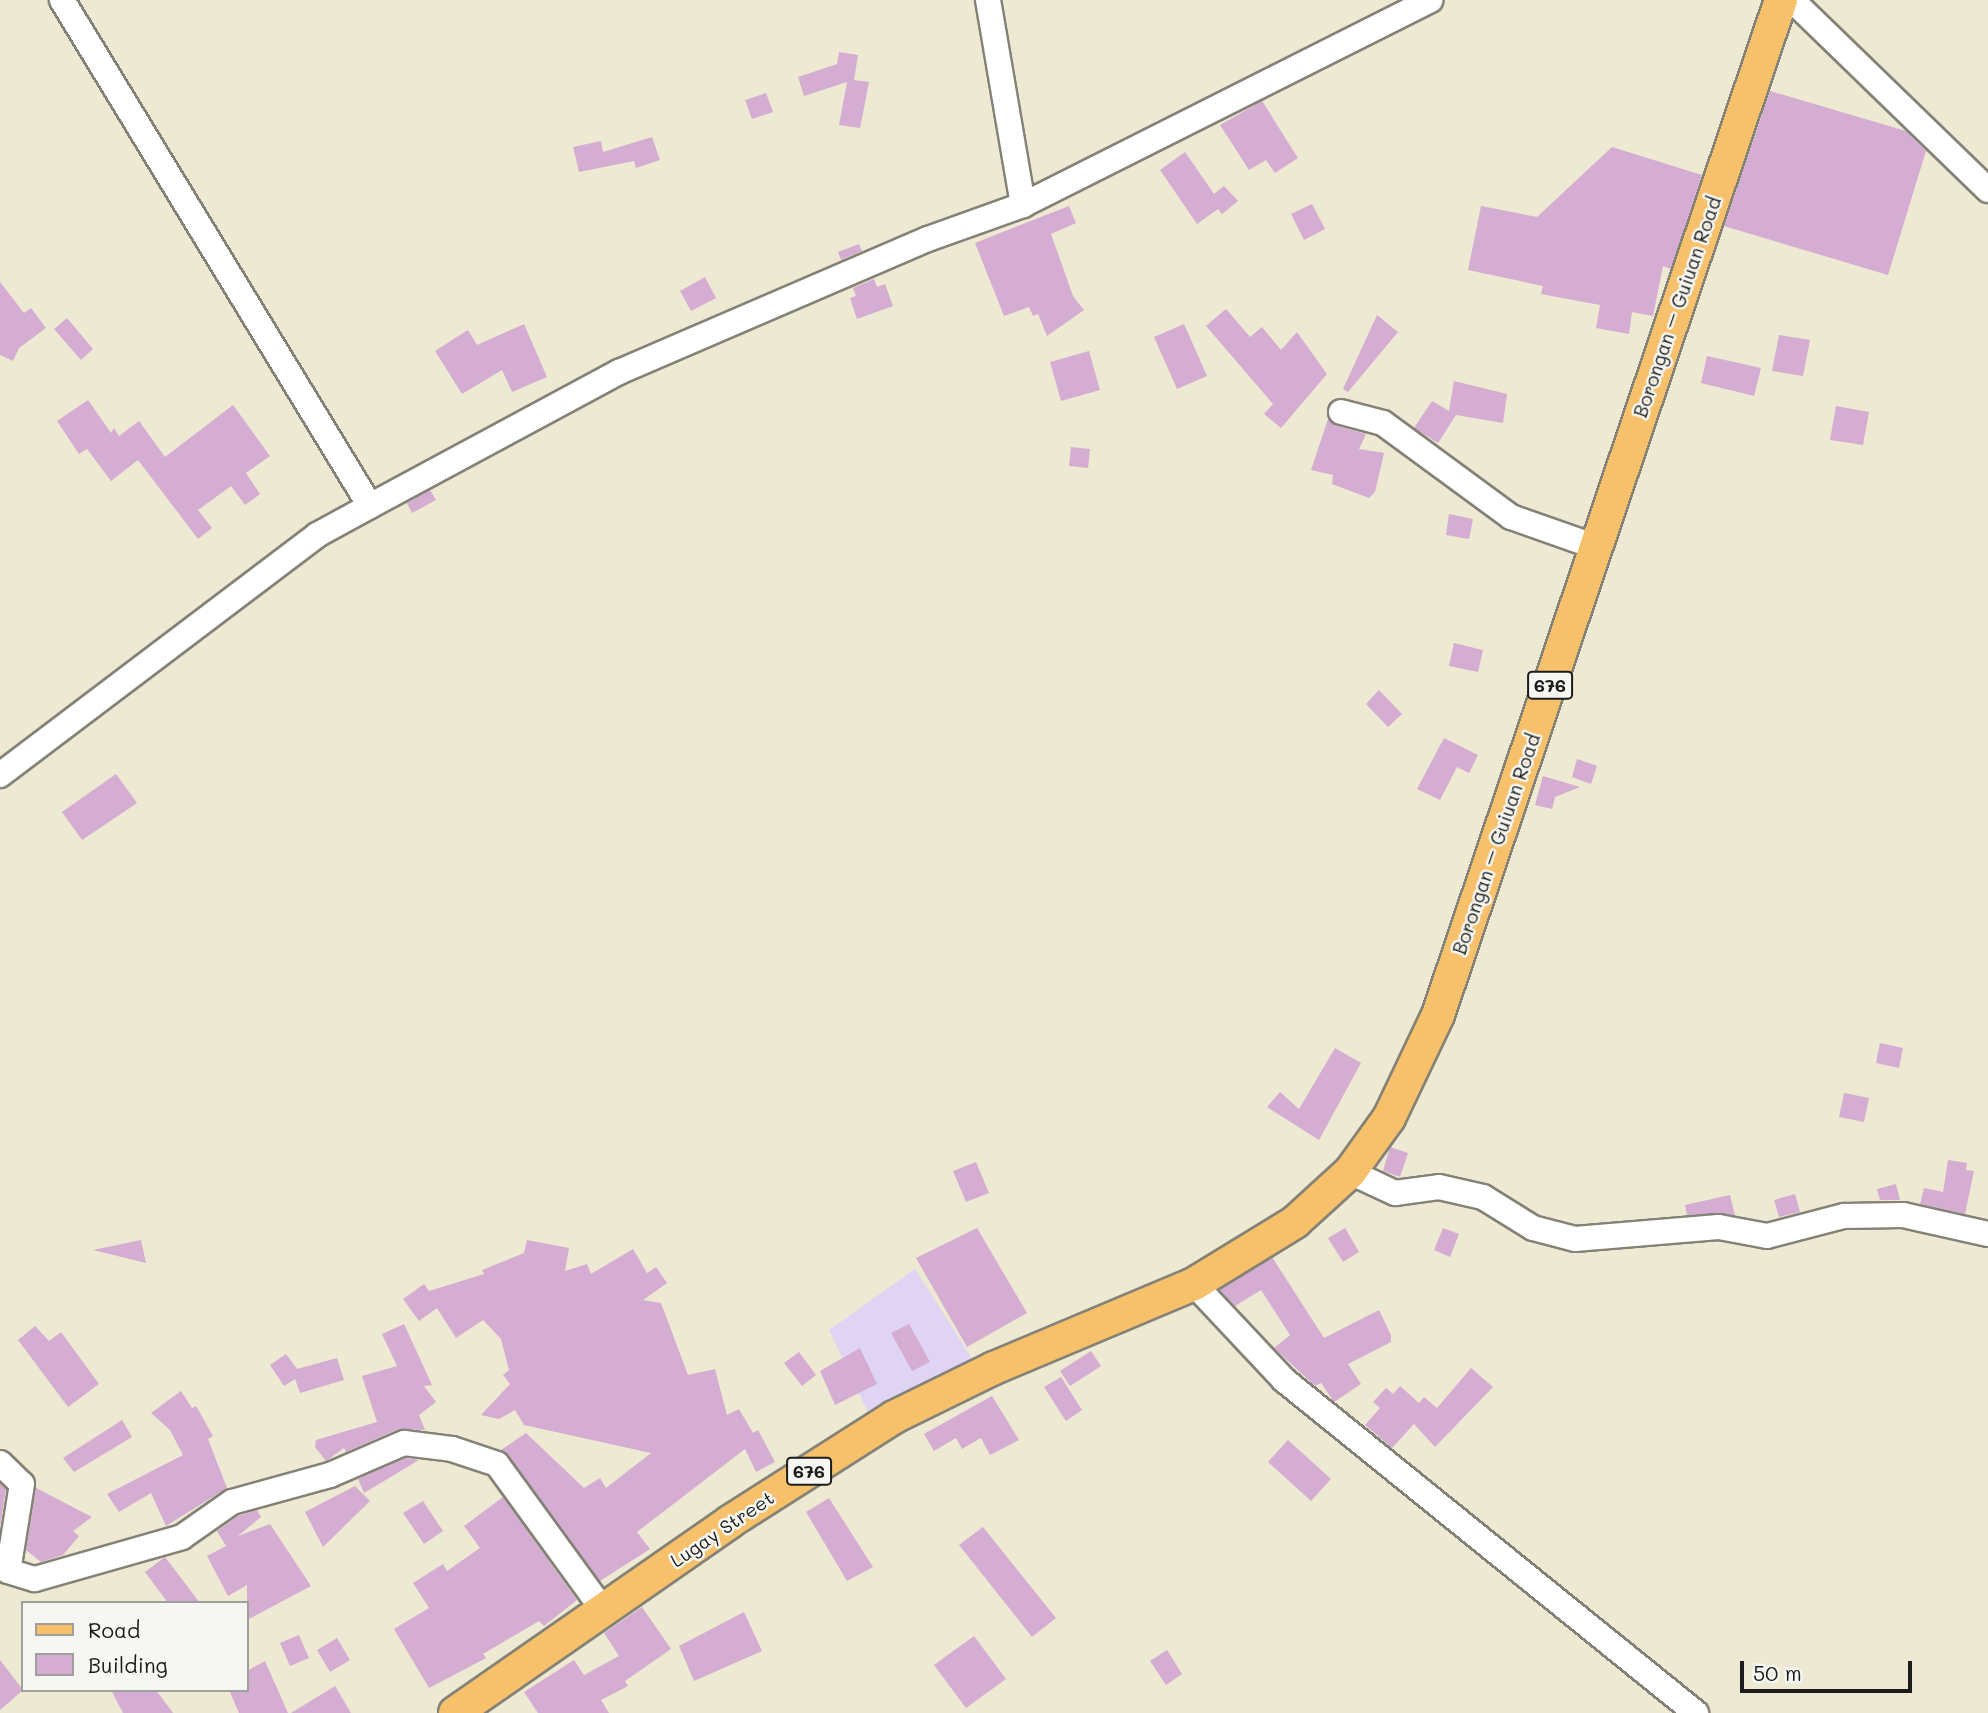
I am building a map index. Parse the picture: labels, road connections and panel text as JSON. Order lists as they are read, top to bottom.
{
  "streets": {
    "main road": ["Borongan – Guiuan Road", "676", "Lugay Street"]
  },
  "crossings": [
    ["Borongan – Guiuan Road", "Lugay Street"]
  ],
  "legend": ["Road", "Building"],
  "scale_bar": "50 m"
}
